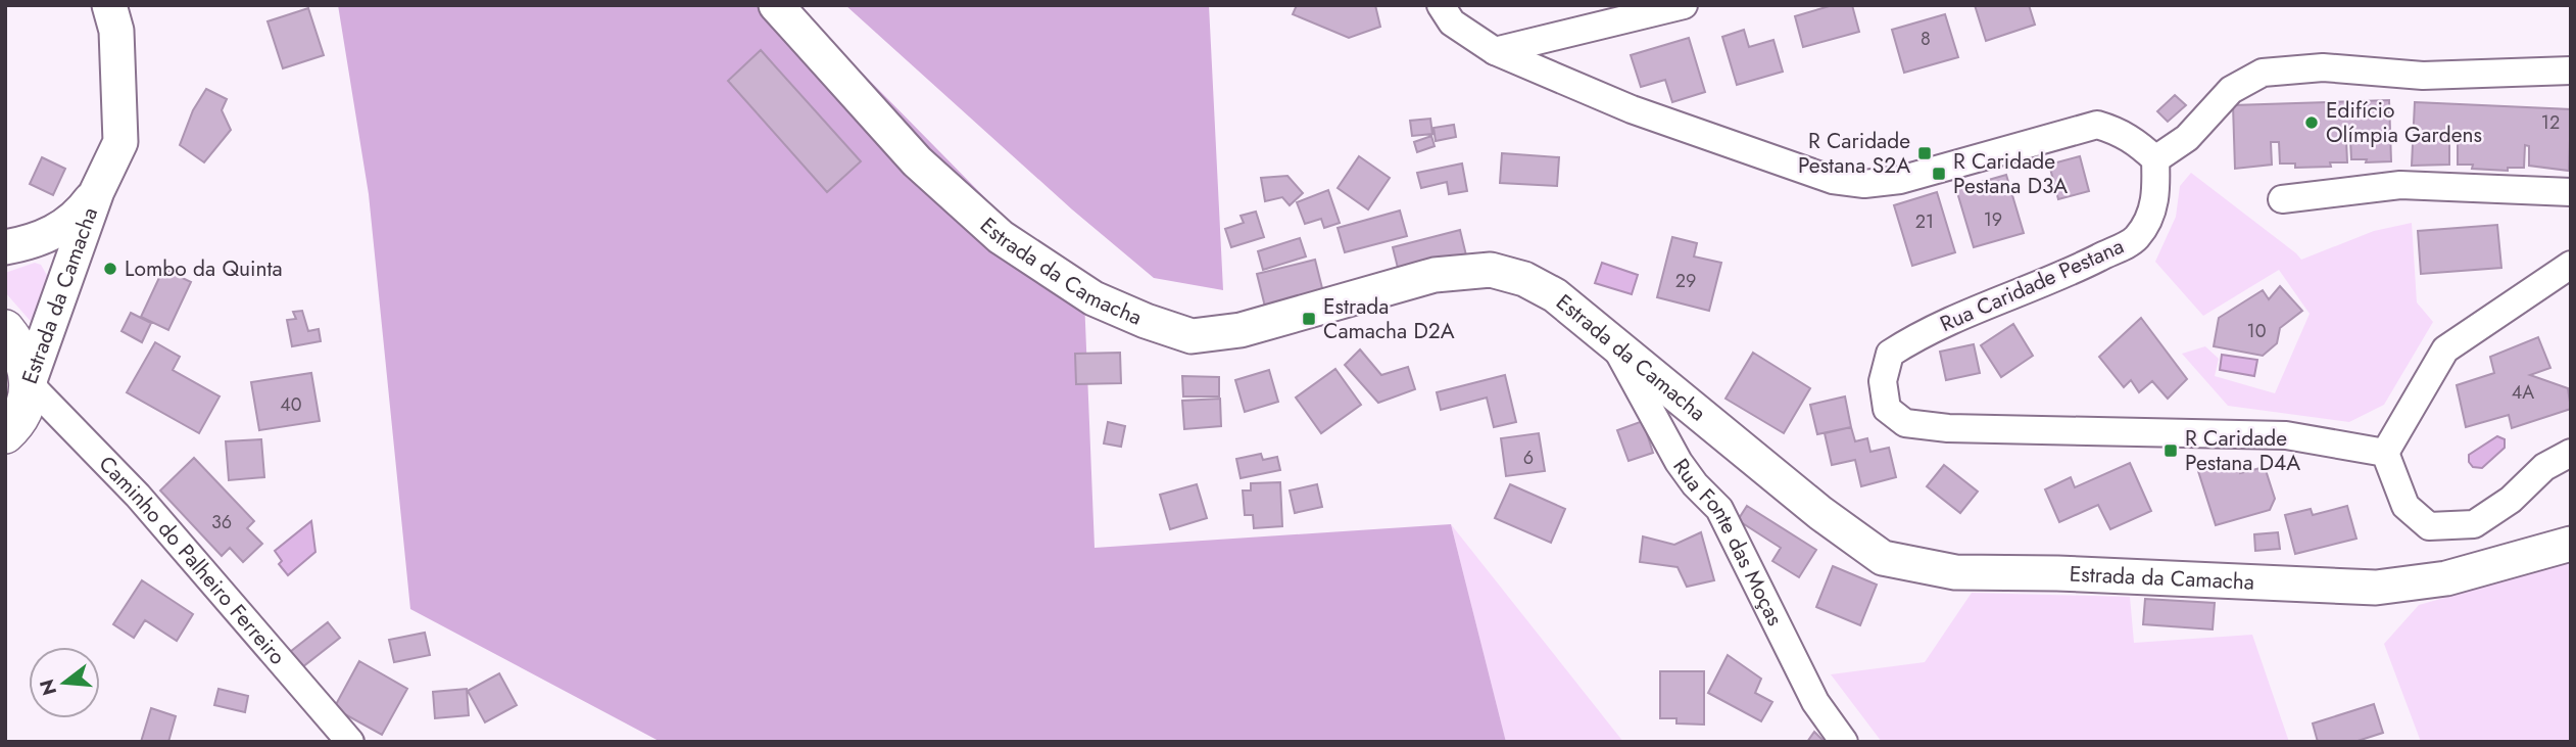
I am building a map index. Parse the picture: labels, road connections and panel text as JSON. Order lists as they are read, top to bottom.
{
  "streets": {
    "main road": ["Estrada da Camacha"],
    "street": ["Rua Caridade Pestana", "Rua Fonte das Moças", "Caminho do Palheiro Ferreiro"]
  },
  "crossings": [
    ["Estrada da Camacha", "Rua Fonte das Moças"],
    ["Estrada da Camacha", "Caminho do Palheiro Ferreiro"]
  ],
  "places": {
    "other": ["Edifício Olímpia Gardens", "Lombo da Quinta"],
    "transit": [
      "R Caridade Pestana S2A",
      "R Caridade Pestana D3A",
      "Estrada Camacha D2A",
      "R Caridade Pestana D4A"
    ]
  },
  "house_numbers": [
    "8",
    "12",
    "19",
    "21",
    "29",
    "10",
    "4A",
    "40",
    "6",
    "36"
  ],
  "north": "left"
}
